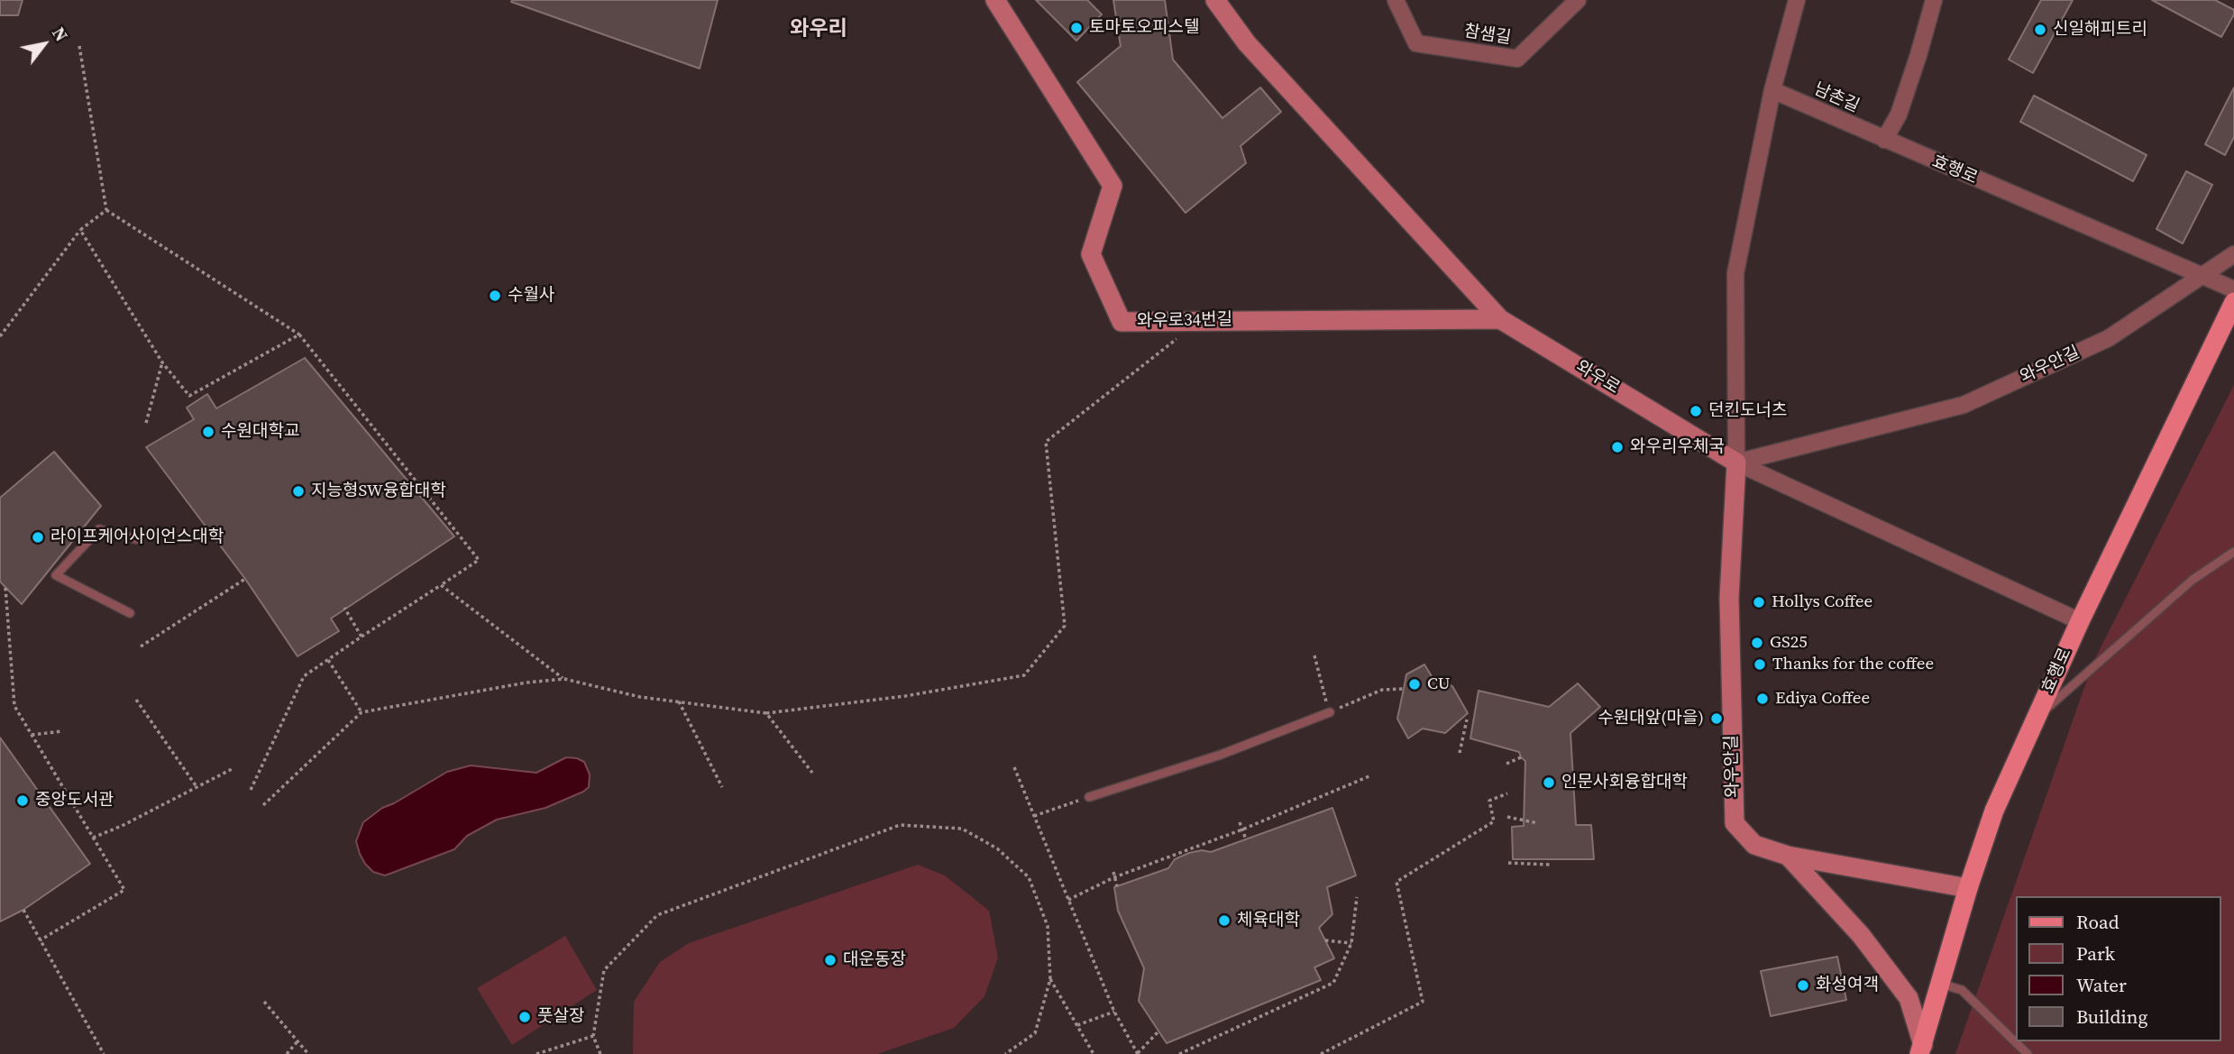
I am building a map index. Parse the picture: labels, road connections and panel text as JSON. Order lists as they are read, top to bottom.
{
  "streets": {
    "main road": ["효행로"],
    "street": [
      "참샘길",
      "남촌길",
      "와우로34번길",
      "와우안길",
      "와우로"
    ]
  },
  "crossings": [
    ["남촌길", "효행로"],
    ["남촌길", "와우안길"],
    ["효행로", "와우안길"],
    ["효행로", "와우로"],
    ["와우로34번길", "와우로"],
    ["와우안길", "와우로"]
  ],
  "districts": ["와우리"],
  "places": [
    "토마토오피스텔",
    "신일해피트리",
    "수월사",
    "던킨도너츠",
    "수원대학교",
    "와우리우체국",
    "지능형SW융합대학",
    "라이프케어사이언스대학",
    "Hollys Coffee",
    "GS25",
    "Thanks for the coffee",
    "CU",
    "Ediya Coffee",
    "수원대앞(마을)",
    "인문사회융합대학",
    "중앙도서관",
    "체육대학",
    "대운동장",
    "화성여객",
    "풋살장"
  ],
  "legend": [
    "Road",
    "Park",
    "Water",
    "Building"
  ],
  "north": "top right"
}
